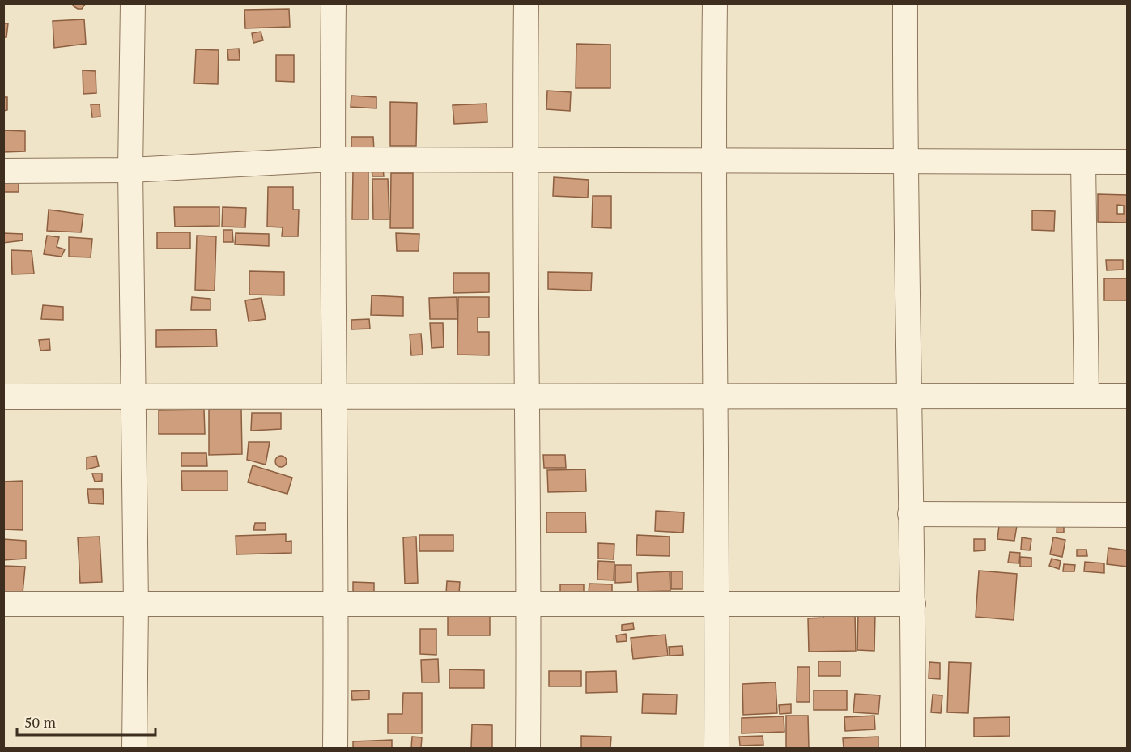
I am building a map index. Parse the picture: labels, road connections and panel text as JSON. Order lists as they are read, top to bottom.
{
  "scale_bar": "50 m"
}
